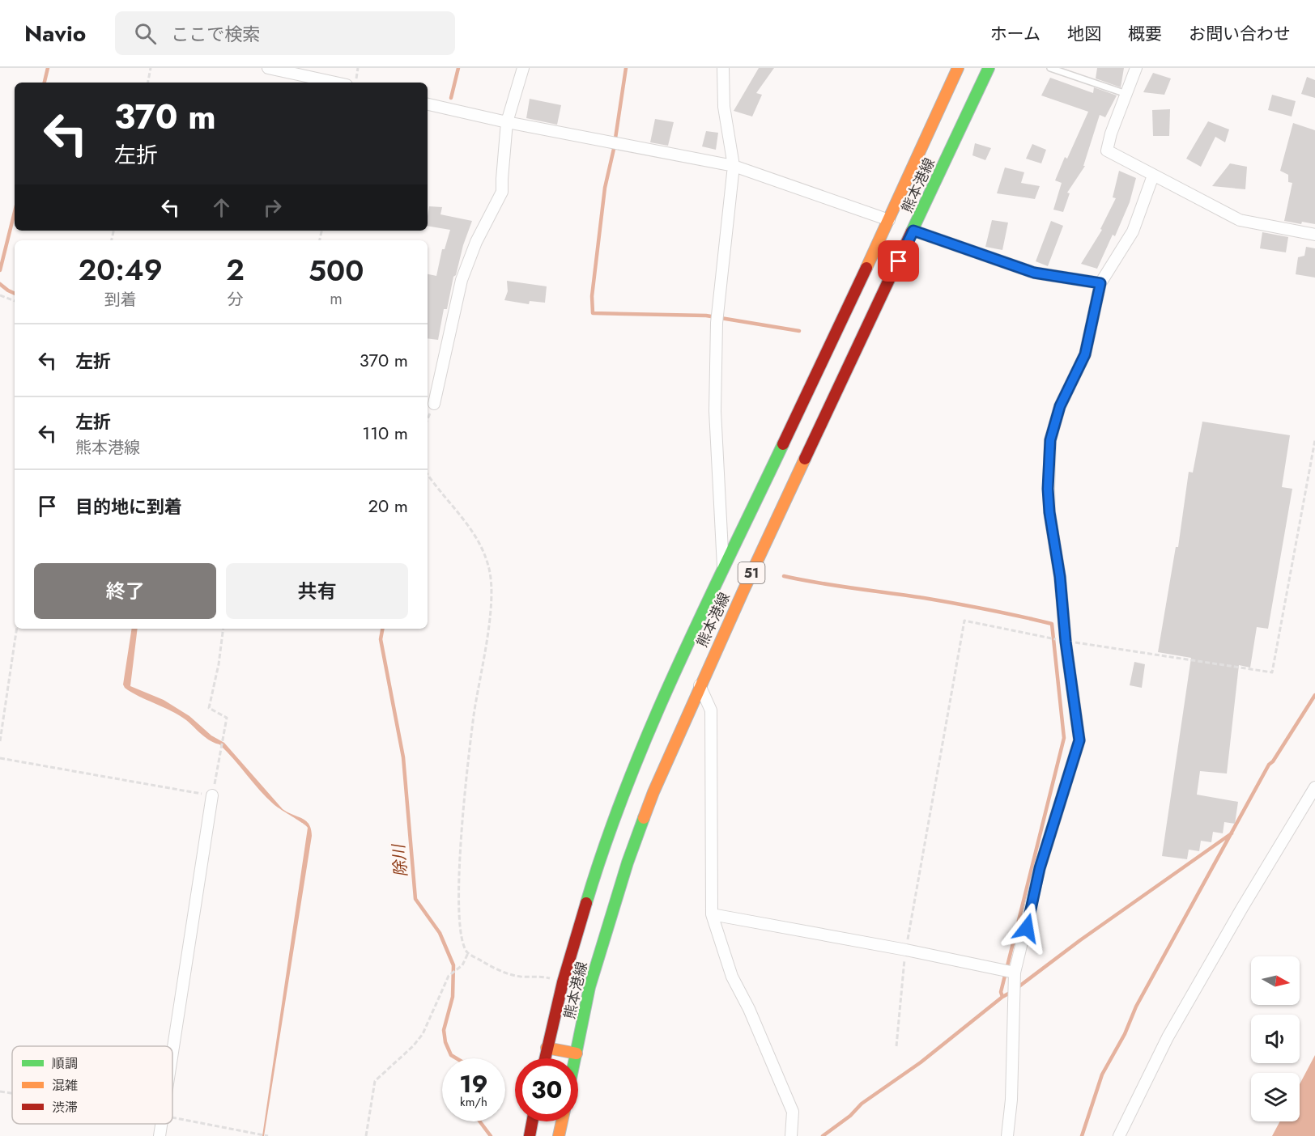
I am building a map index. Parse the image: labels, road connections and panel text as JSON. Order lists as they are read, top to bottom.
{
  "streets": {
    "main road": ["熊本港線", "51"]
  },
  "water": ["除川"],
  "legend": ["順調", "混雑", "渋滞"],
  "north": "right",
  "page": {
    "header": "Navio",
    "search": "ここで検索",
    "nav": [
      "ホーム",
      "地図",
      "概要",
      "お問い合わせ"
    ],
    "turn": ["370 m", "左折"],
    "eta": [
      "20:49",
      "到着",
      "2",
      "分",
      "500",
      "m"
    ],
    "list": [
      {
        "name": "左折",
        "value": "370 m"
      },
      {
        "name": "左折",
        "note": "熊本港線",
        "value": "110 m"
      },
      {
        "name": "目的地に到着",
        "value": "20 m"
      }
    ],
    "buttons": ["終了", "共有"],
    "speed": "19 km/h",
    "limit": "30"
  }
}
